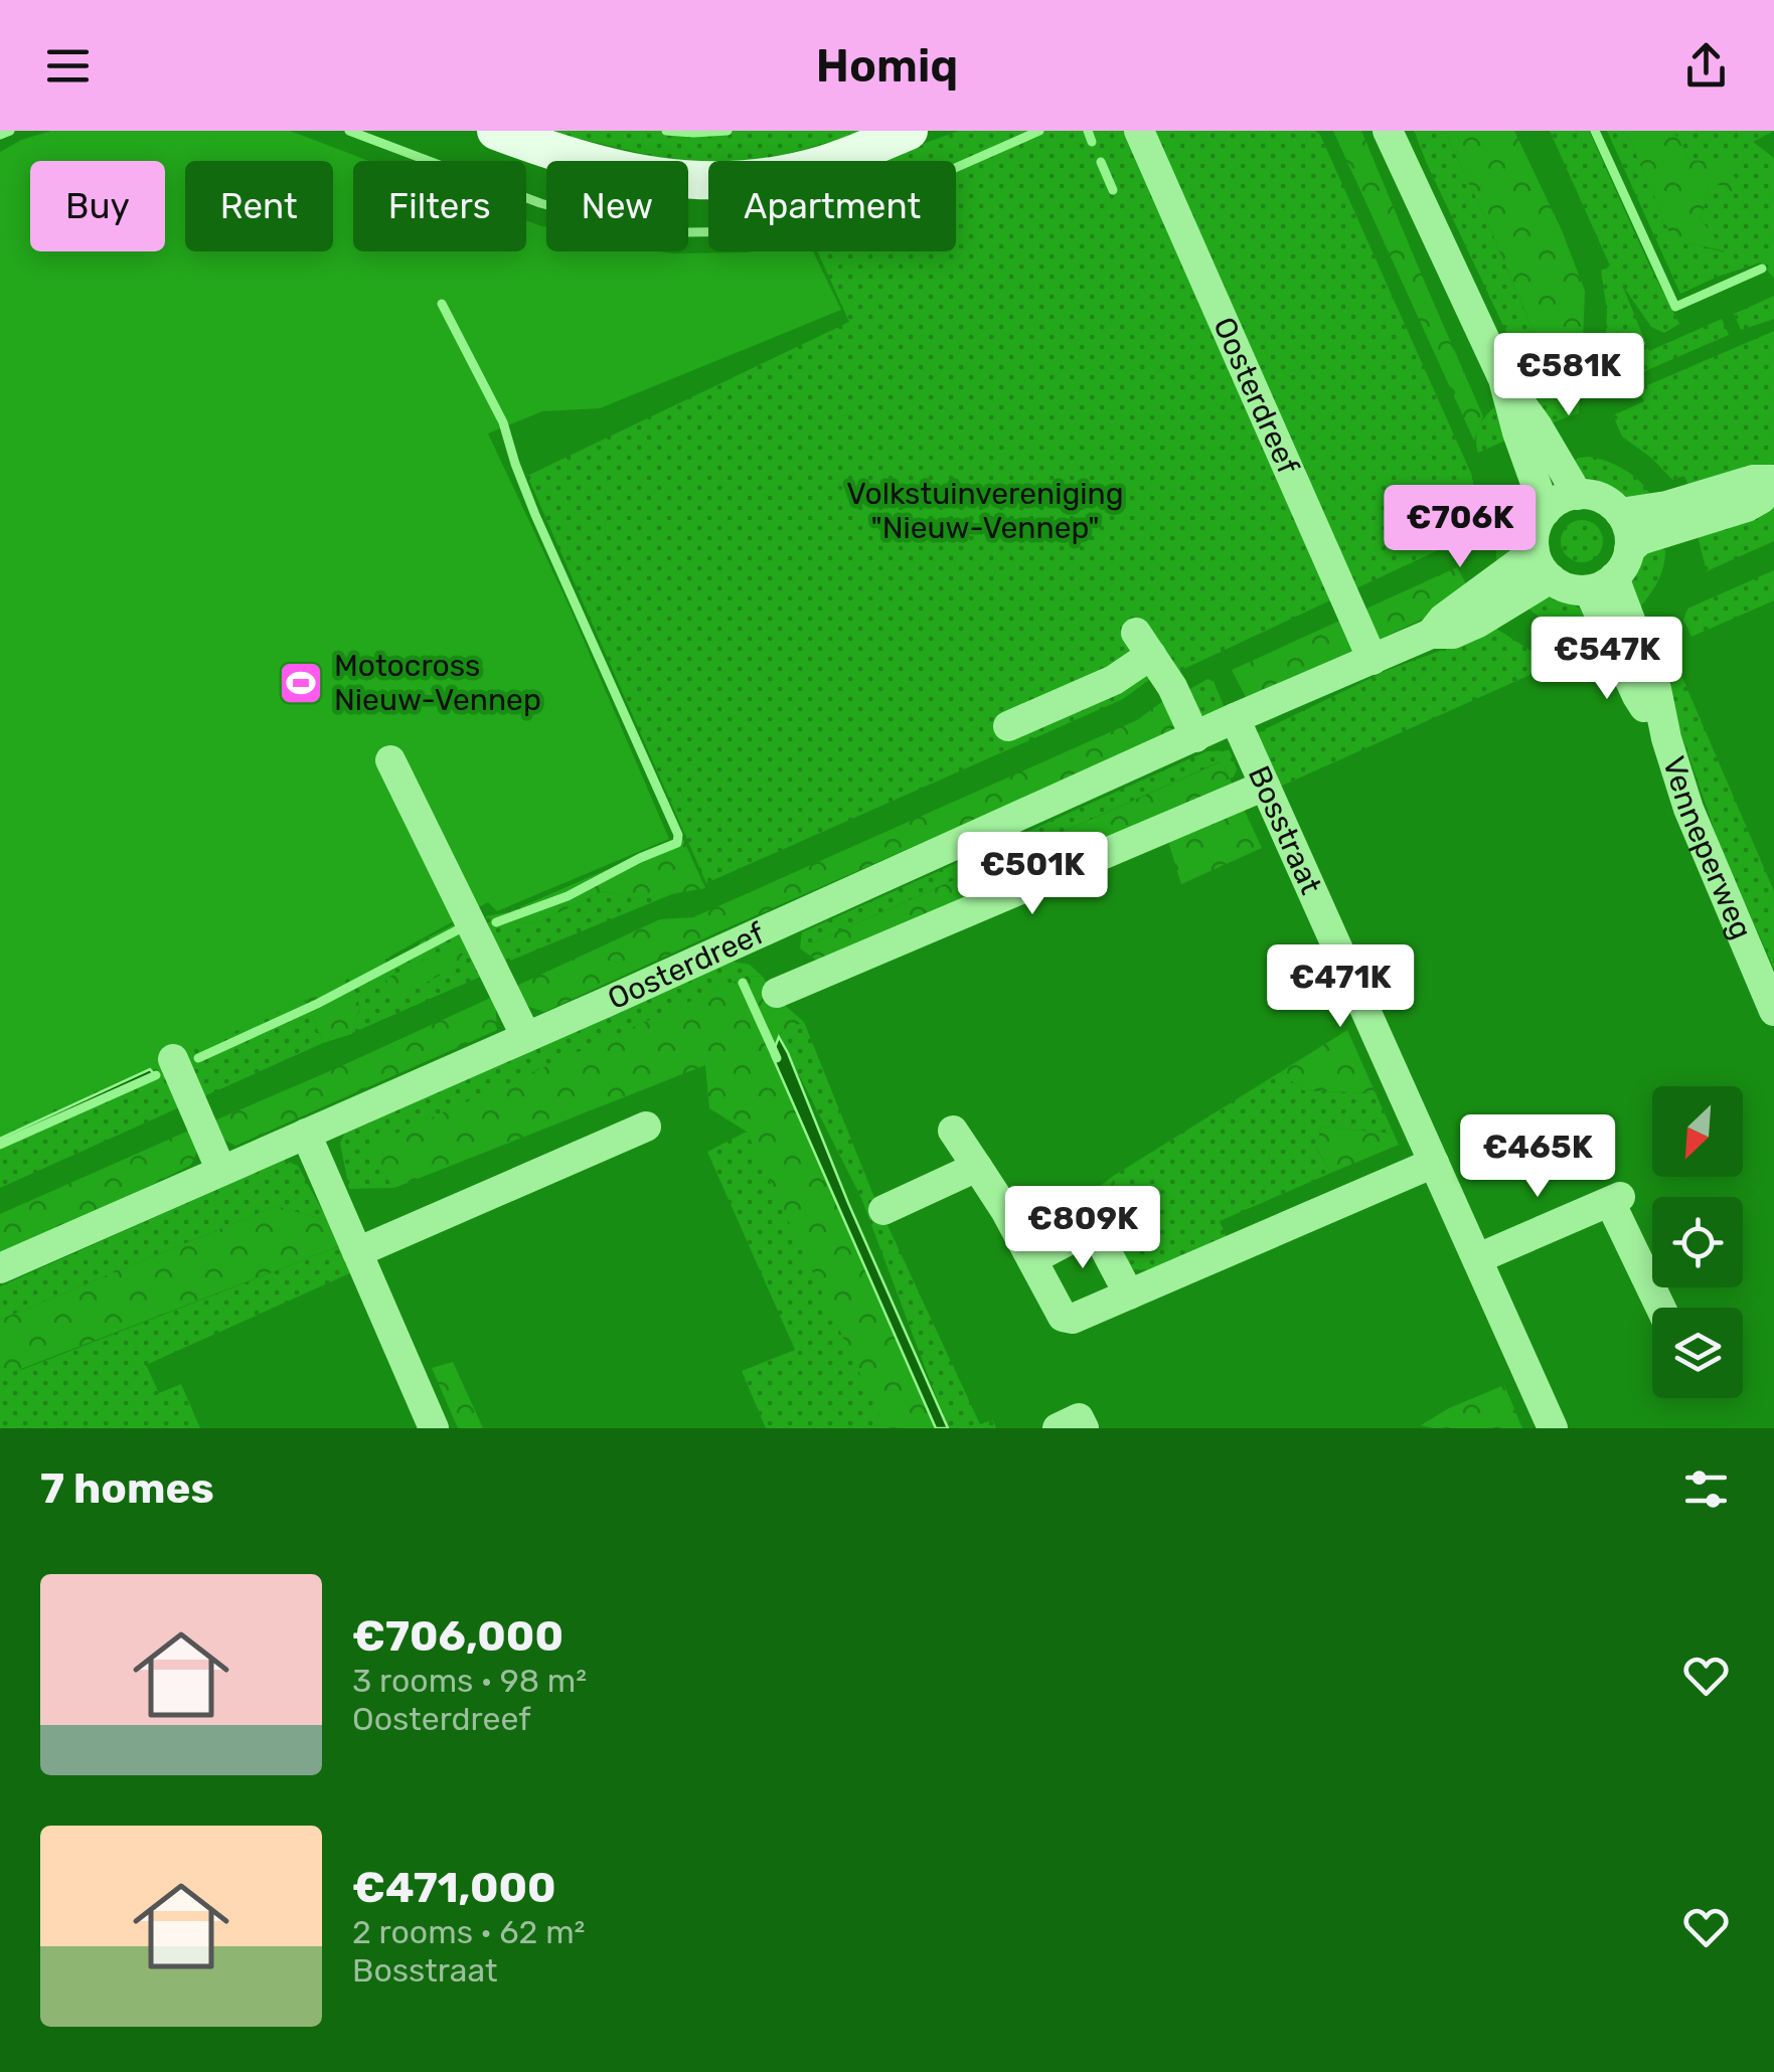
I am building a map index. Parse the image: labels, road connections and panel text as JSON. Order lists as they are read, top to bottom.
{
  "streets": {
    "street": ["Oosterdreef", "Bosstraat", "Venneperweg"]
  },
  "crossings": [
    ["Oosterdreef", "Bosstraat"],
    ["Oosterdreef", "Venneperweg"]
  ],
  "parks": ["Volkstuinvereniging \"Nieuw-Vennep\""],
  "places": {
    "sports": ["Motocross Nieuw-Vennep"]
  },
  "north": "bottom left",
  "page": {
    "header": "Homiq",
    "chip": [
      "Buy",
      "Rent",
      "Filters",
      "New",
      "Apartment"
    ],
    "price": [
      "€581K",
      "€706K",
      "€547K",
      "€501K",
      "€471K",
      "€465K",
      "€809K"
    ],
    "heading": "7 homes",
    "list": [
      {
        "name": "€706,000",
        "note": "3 rooms · 98 m² · Oosterdreef"
      },
      {
        "name": "€471,000",
        "note": "2 rooms · 62 m² · Bosstraat"
      }
    ]
  }
}
